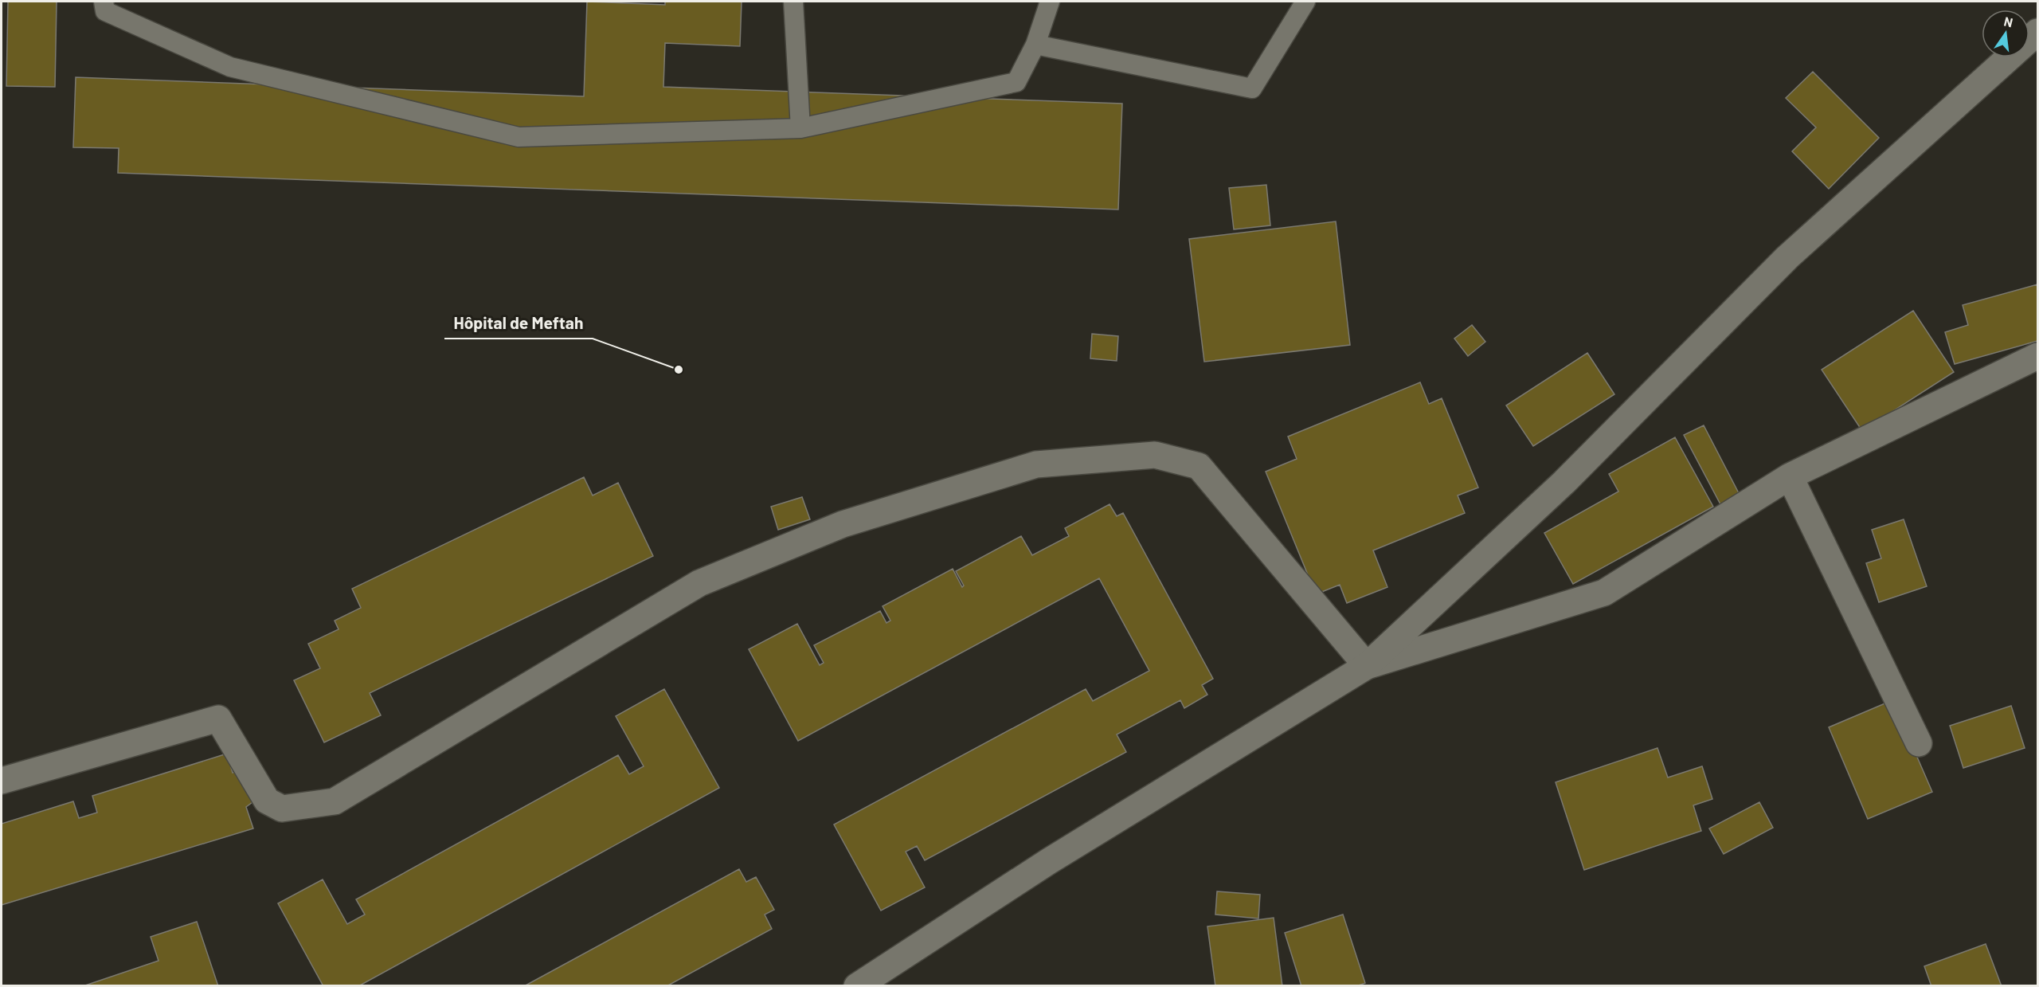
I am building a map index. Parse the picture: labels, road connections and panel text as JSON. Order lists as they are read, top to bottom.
{
  "places": ["Hôpital de Meftah"],
  "north": "top"
}
